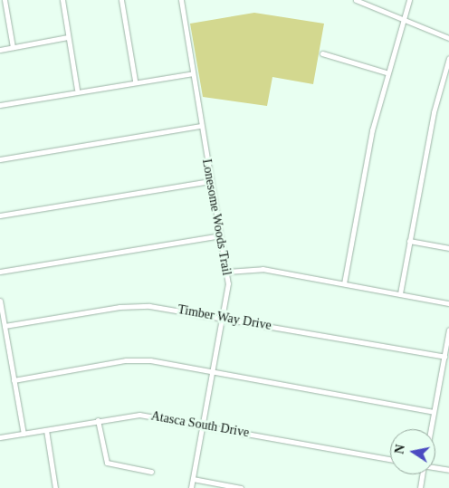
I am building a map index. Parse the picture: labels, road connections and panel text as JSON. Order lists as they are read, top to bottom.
{
  "streets": {
    "street": ["Lonesome Woods Trail", "Timber Way Drive", "Atasca South Drive"]
  },
  "crossings": [
    ["Lonesome Woods Trail", "Timber Way Drive"],
    ["Lonesome Woods Trail", "Atasca South Drive"]
  ],
  "north": "left"
}
